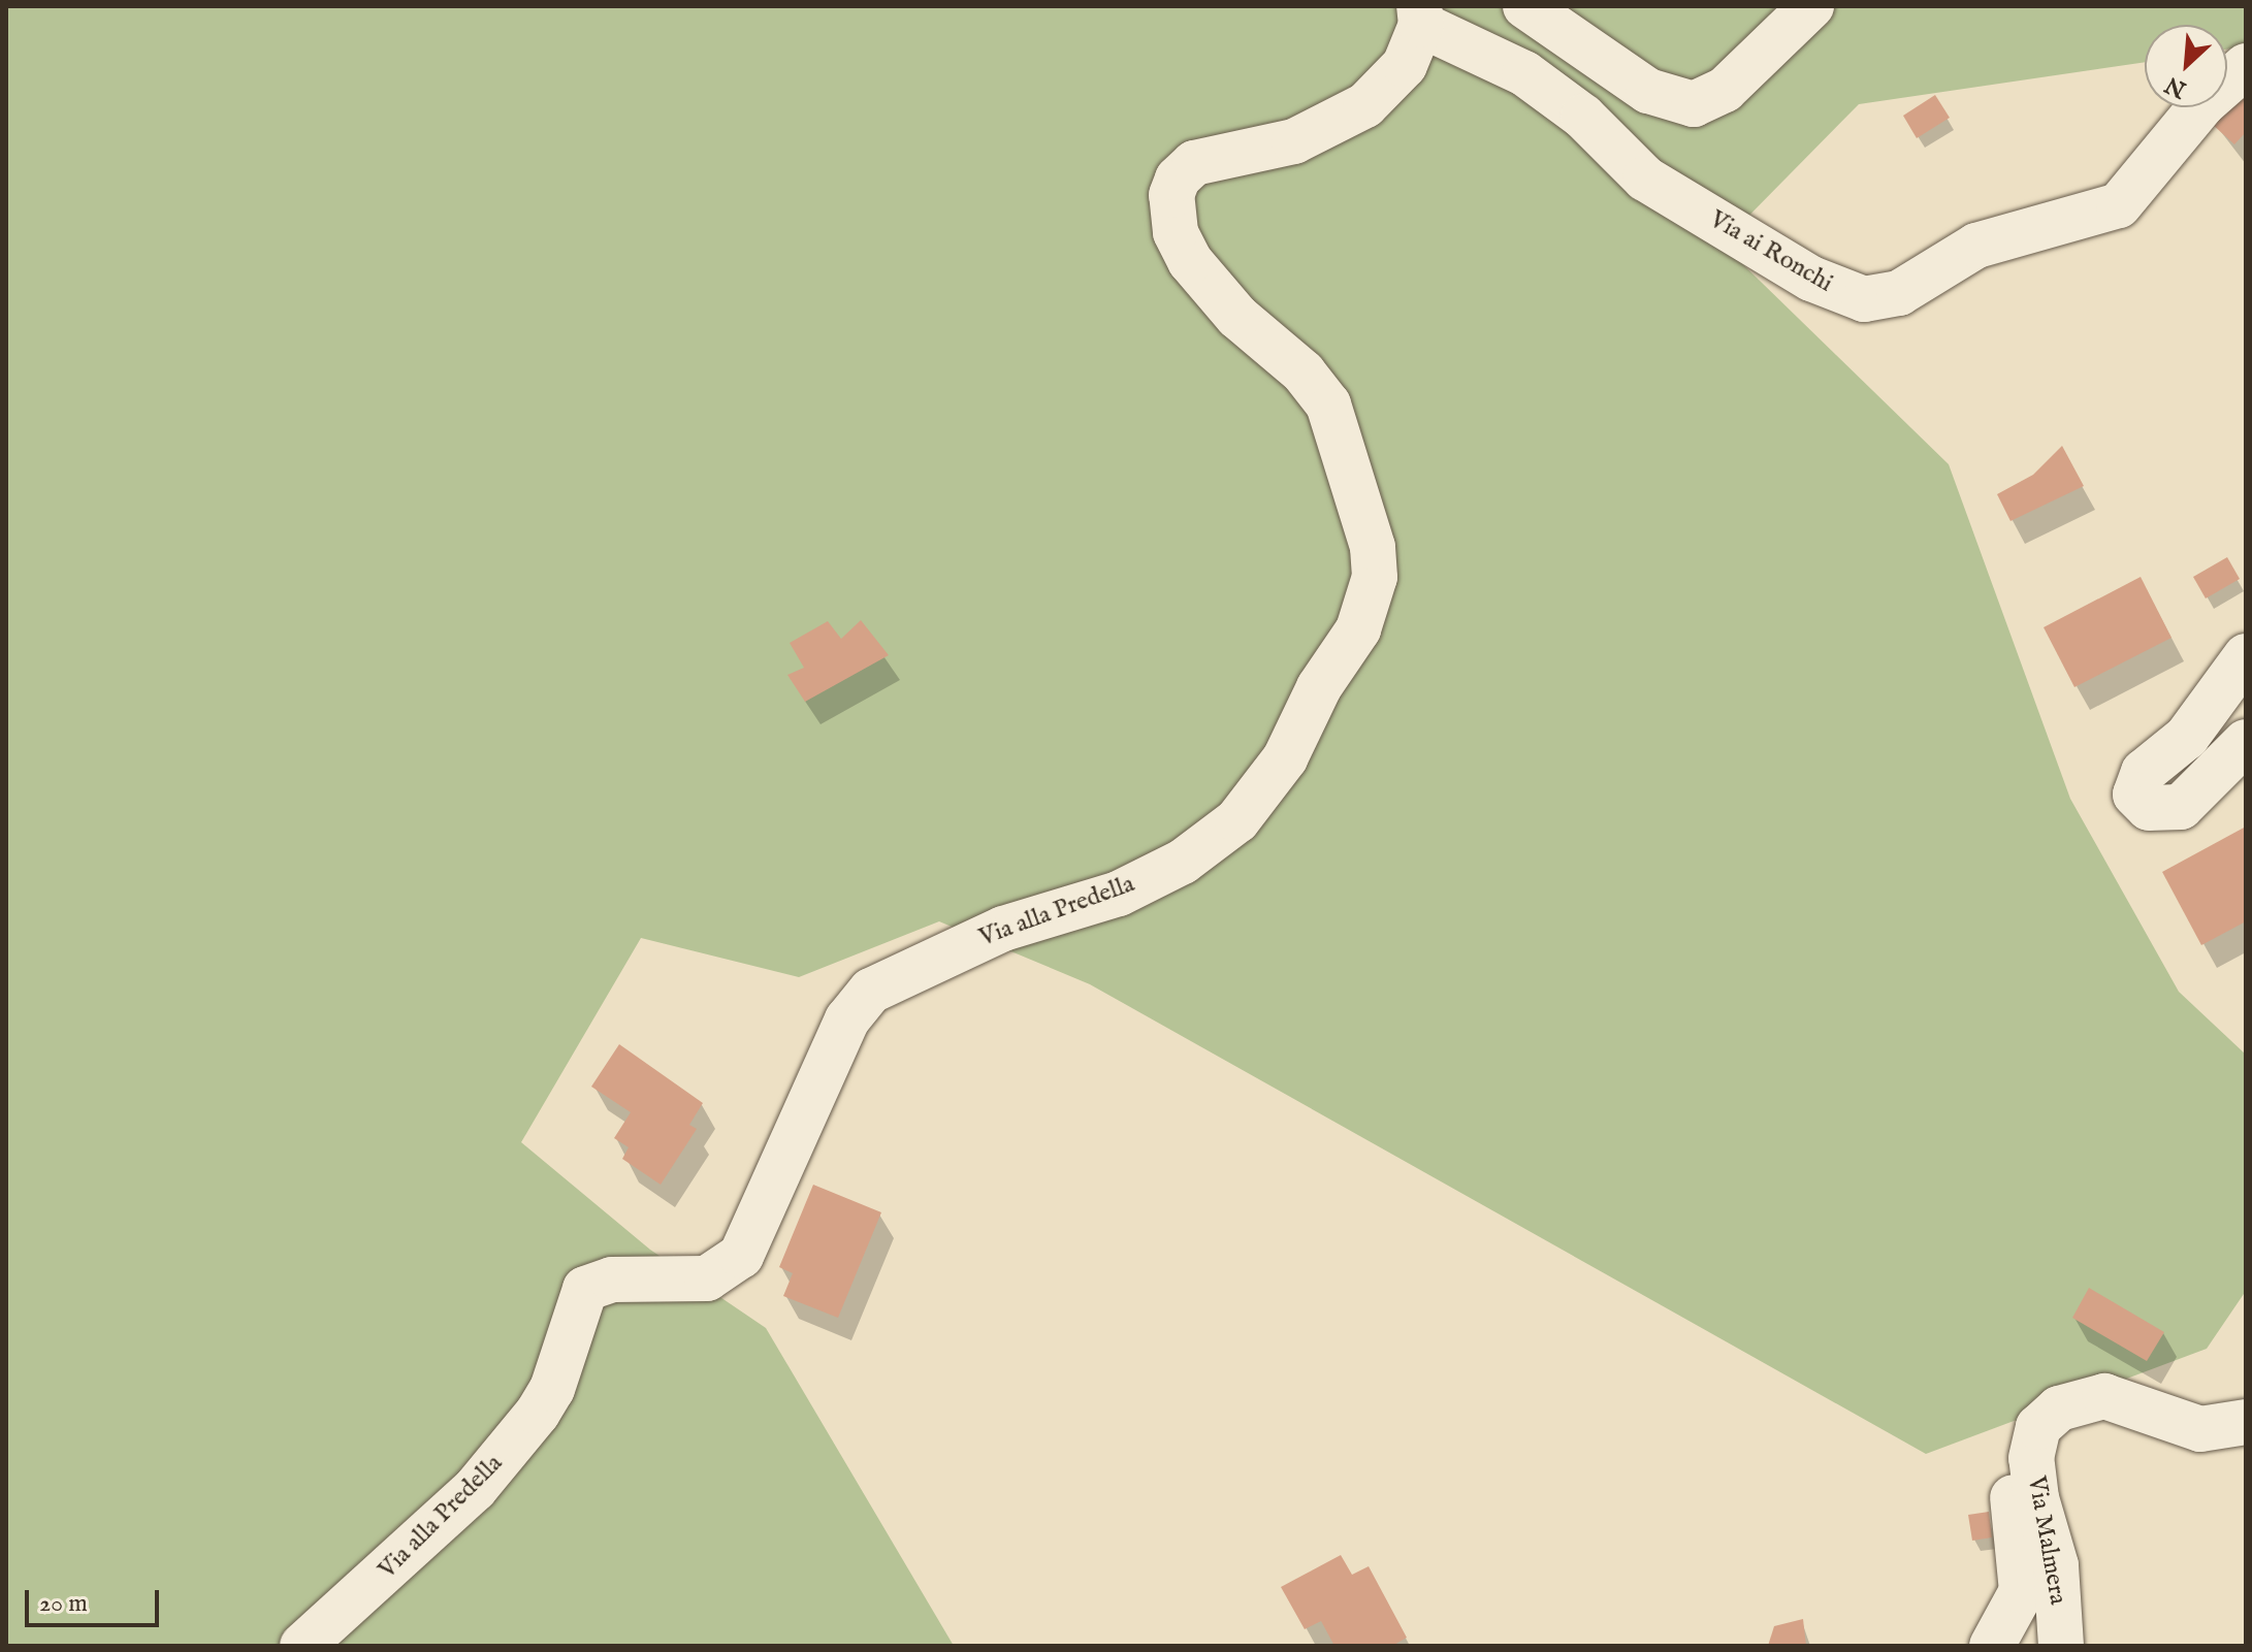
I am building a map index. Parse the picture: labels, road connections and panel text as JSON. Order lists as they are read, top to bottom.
{
  "streets": {
    "street": ["Via ai Ronchi", "Via alla Predella", "Via Malmera"]
  },
  "crossings": [
    ["Via ai Ronchi", "Via alla Predella"]
  ],
  "scale_bar": "20 m",
  "north": "bottom left"
}
